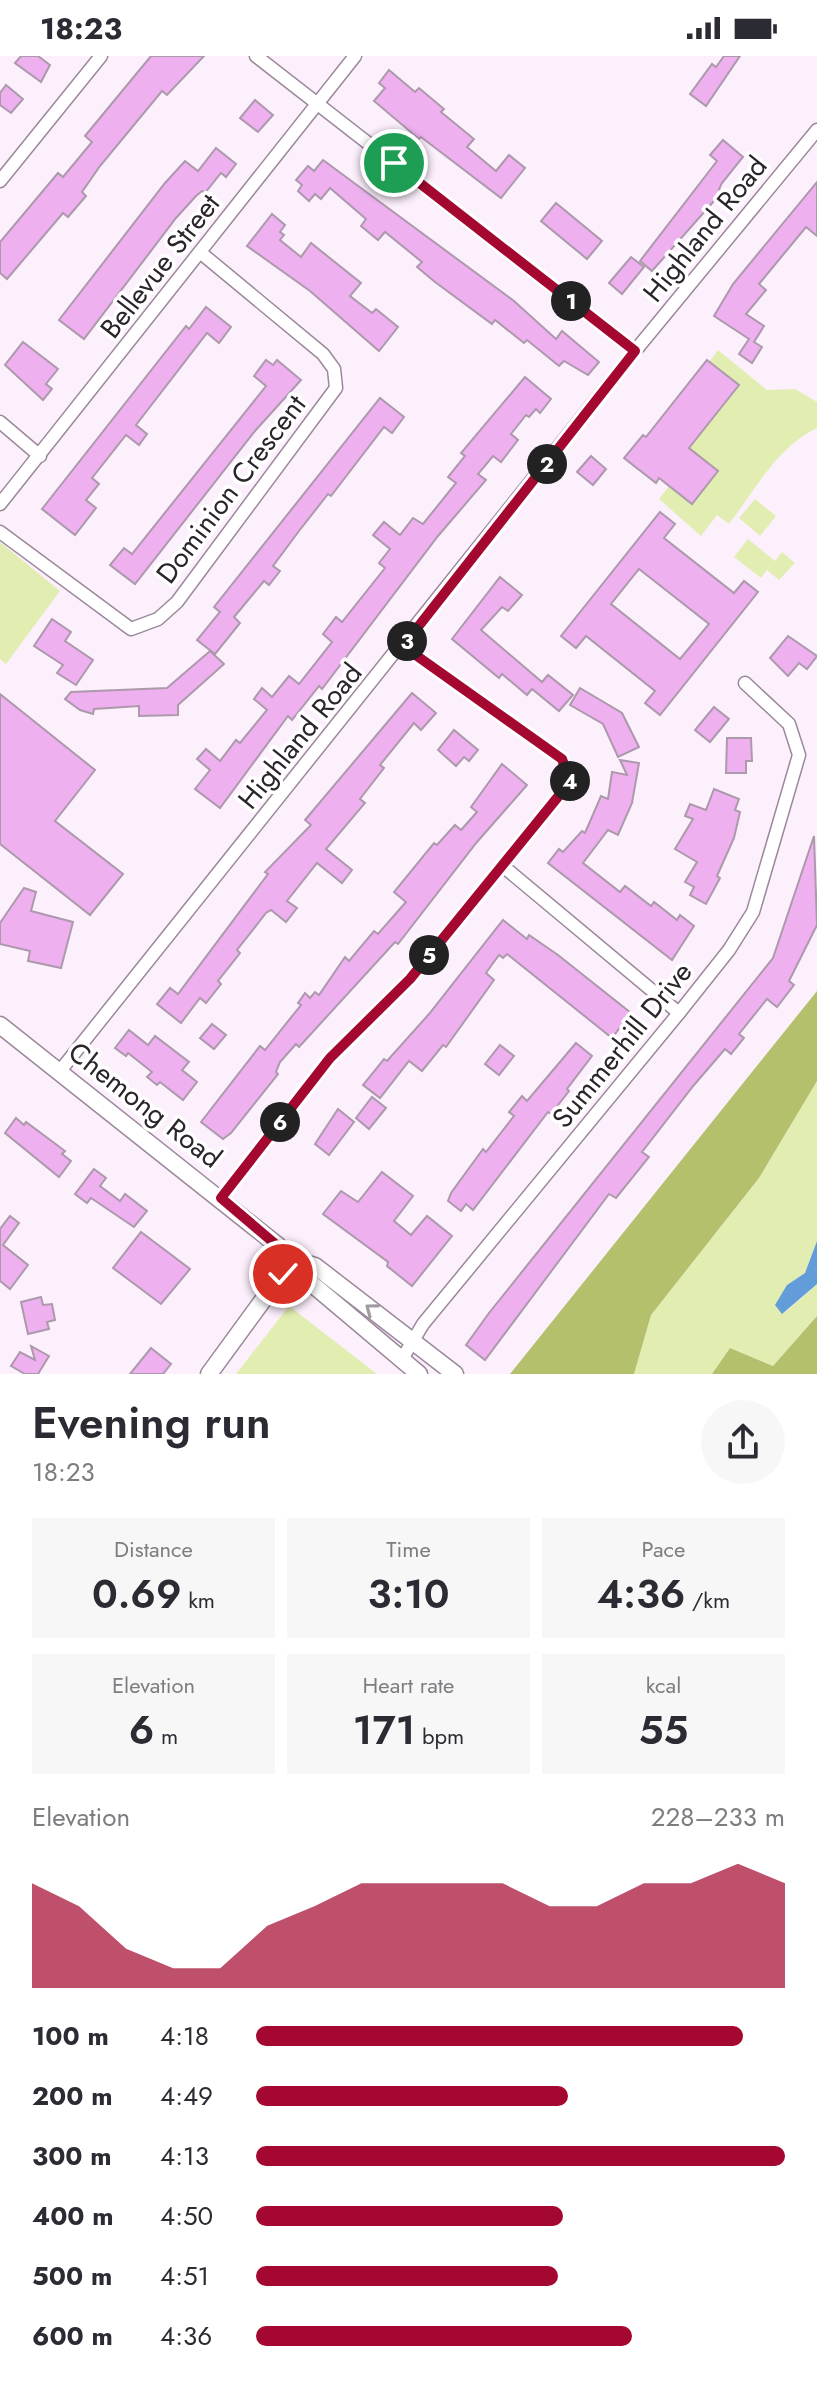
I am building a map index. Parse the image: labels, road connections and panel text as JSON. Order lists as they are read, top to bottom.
{
  "streets": {
    "main road": ["Chemong Road"],
    "street": [
      "Highland Road",
      "Bellevue Street",
      "Dominion Crescent",
      "Summerhill Drive"
    ]
  },
  "crossings": [
    ["Highland Road", "Chemong Road"],
    ["Bellevue Street", "Dominion Crescent"],
    ["Summerhill Drive", "Chemong Road"]
  ],
  "page": {
    "status": "18:23",
    "pins": [
      "1",
      "2",
      "3",
      "4",
      "5",
      "6"
    ],
    "heading": ["Evening run", "18:23"],
    "stats": [
      ["Distance", "0.69 km"],
      ["Time", "3:10"],
      ["Pace", "4:36 /km"],
      ["Elevation", "6 m"],
      ["Heart rate", "171 bpm"],
      ["kcal", "55"]
    ],
    "chart": ["Elevation", "228–233 m"],
    "list": [
      {
        "name": "100 m",
        "note": "4:18"
      },
      {
        "name": "200 m",
        "note": "4:49"
      },
      {
        "name": "300 m",
        "note": "4:13"
      },
      {
        "name": "400 m",
        "note": "4:50"
      },
      {
        "name": "500 m",
        "note": "4:51"
      },
      {
        "name": "600 m",
        "note": "4:36"
      }
    ]
  }
}
